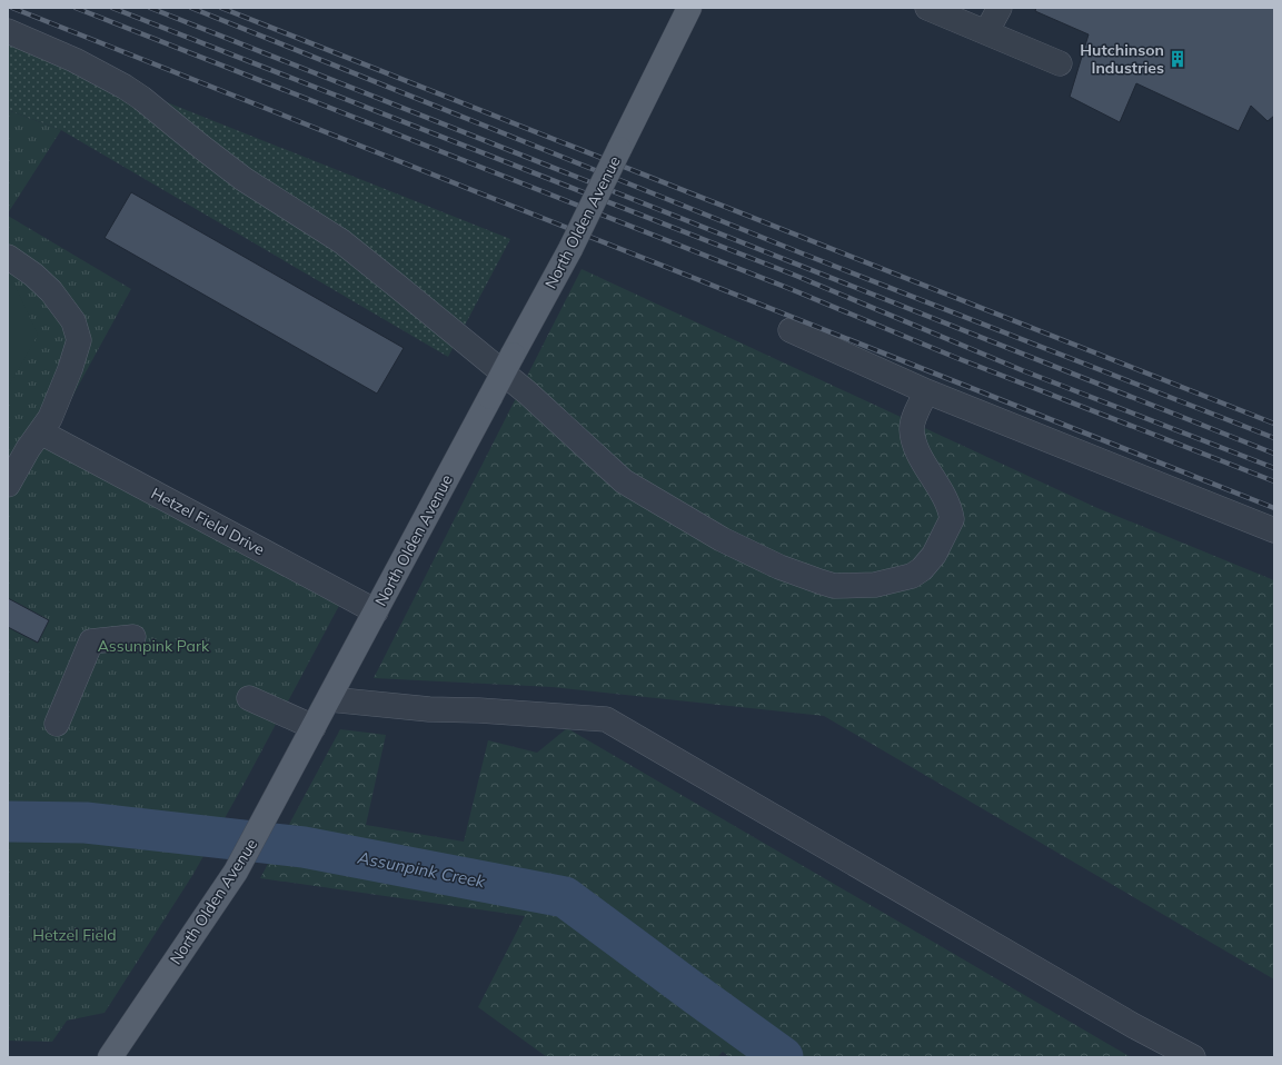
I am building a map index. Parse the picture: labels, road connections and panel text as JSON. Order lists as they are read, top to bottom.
{
  "streets": {
    "main road": ["North Olden Avenue"],
    "street": ["Hetzel Field Drive"]
  },
  "crossings": [
    ["North Olden Avenue", "Hetzel Field Drive"]
  ],
  "water": ["Assunpink Creek"],
  "parks": ["Assunpink Park", "Hetzel Field"],
  "places": {
    "building": ["Hutchinson Industries"]
  }
}
